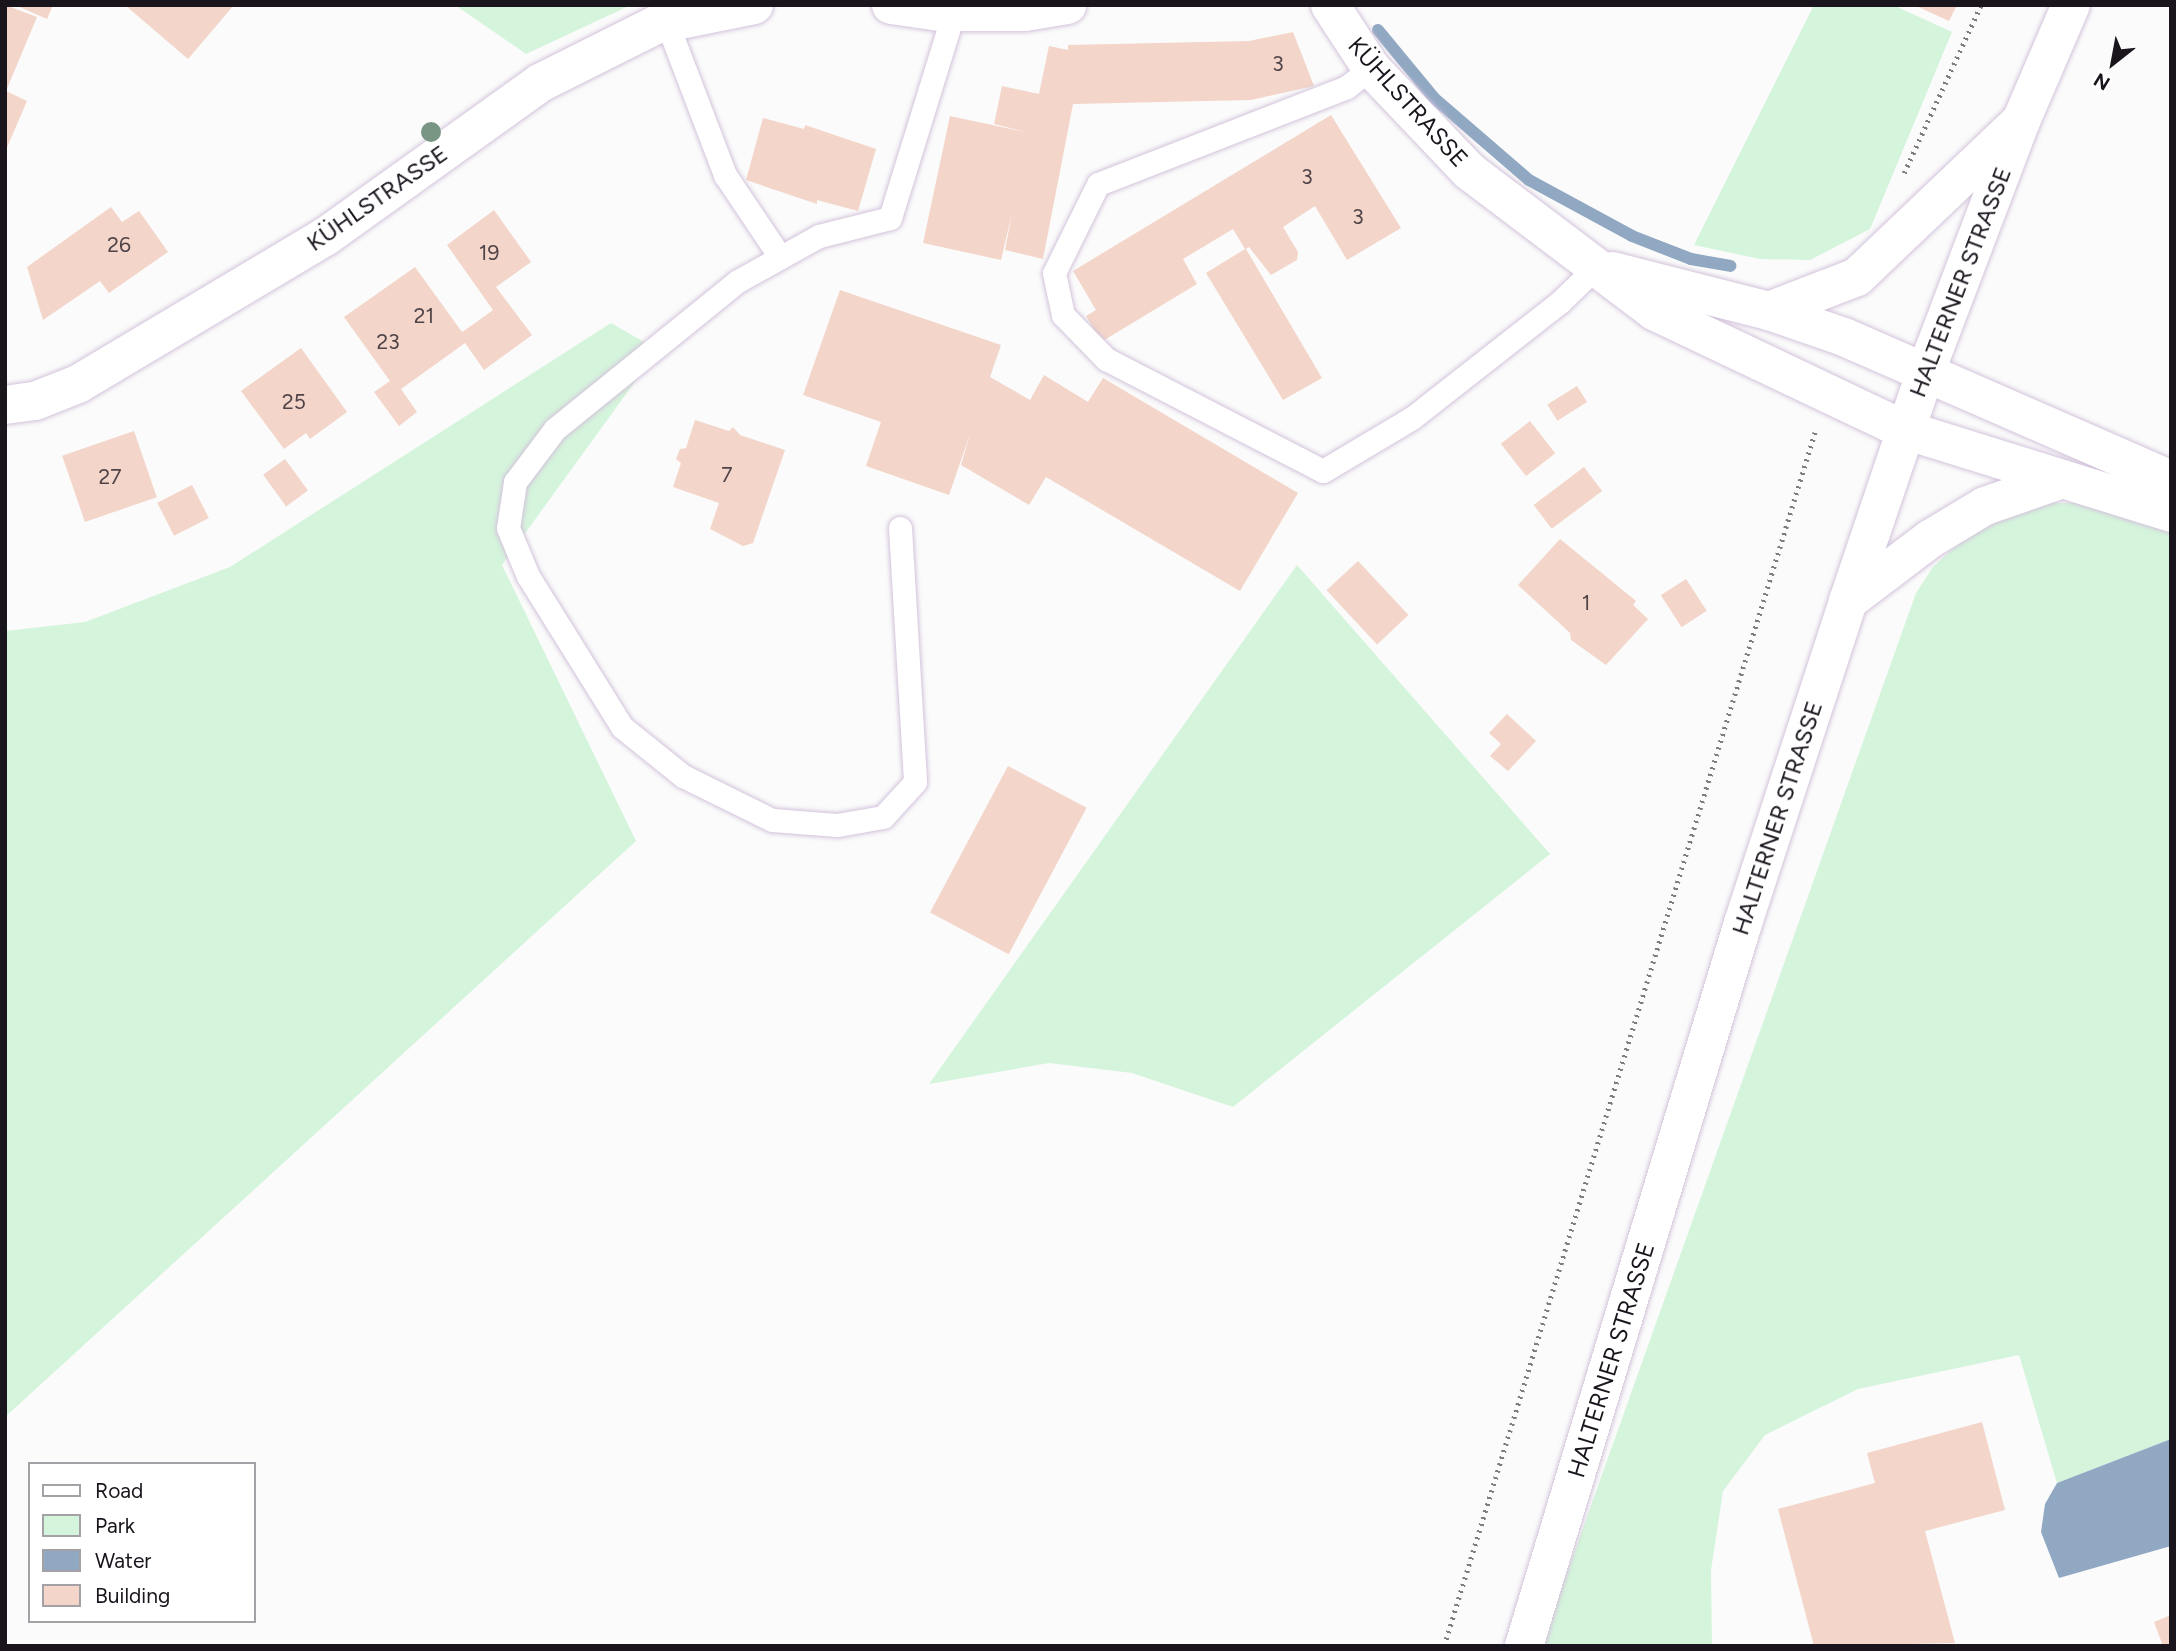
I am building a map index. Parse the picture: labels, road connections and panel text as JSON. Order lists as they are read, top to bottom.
{
  "streets": {
    "street": ["KÜHLSTRASSE", "HALTERNER STRASSE"]
  },
  "crossings": [
    ["KÜHLSTRASSE", "HALTERNER STRASSE"]
  ],
  "house_numbers": [
    "3",
    "3",
    "3",
    "26",
    "19",
    "21",
    "23",
    "25",
    "7",
    "27",
    "1"
  ],
  "legend": [
    "Road",
    "Park",
    "Water",
    "Building"
  ],
  "north": "bottom left"
}
